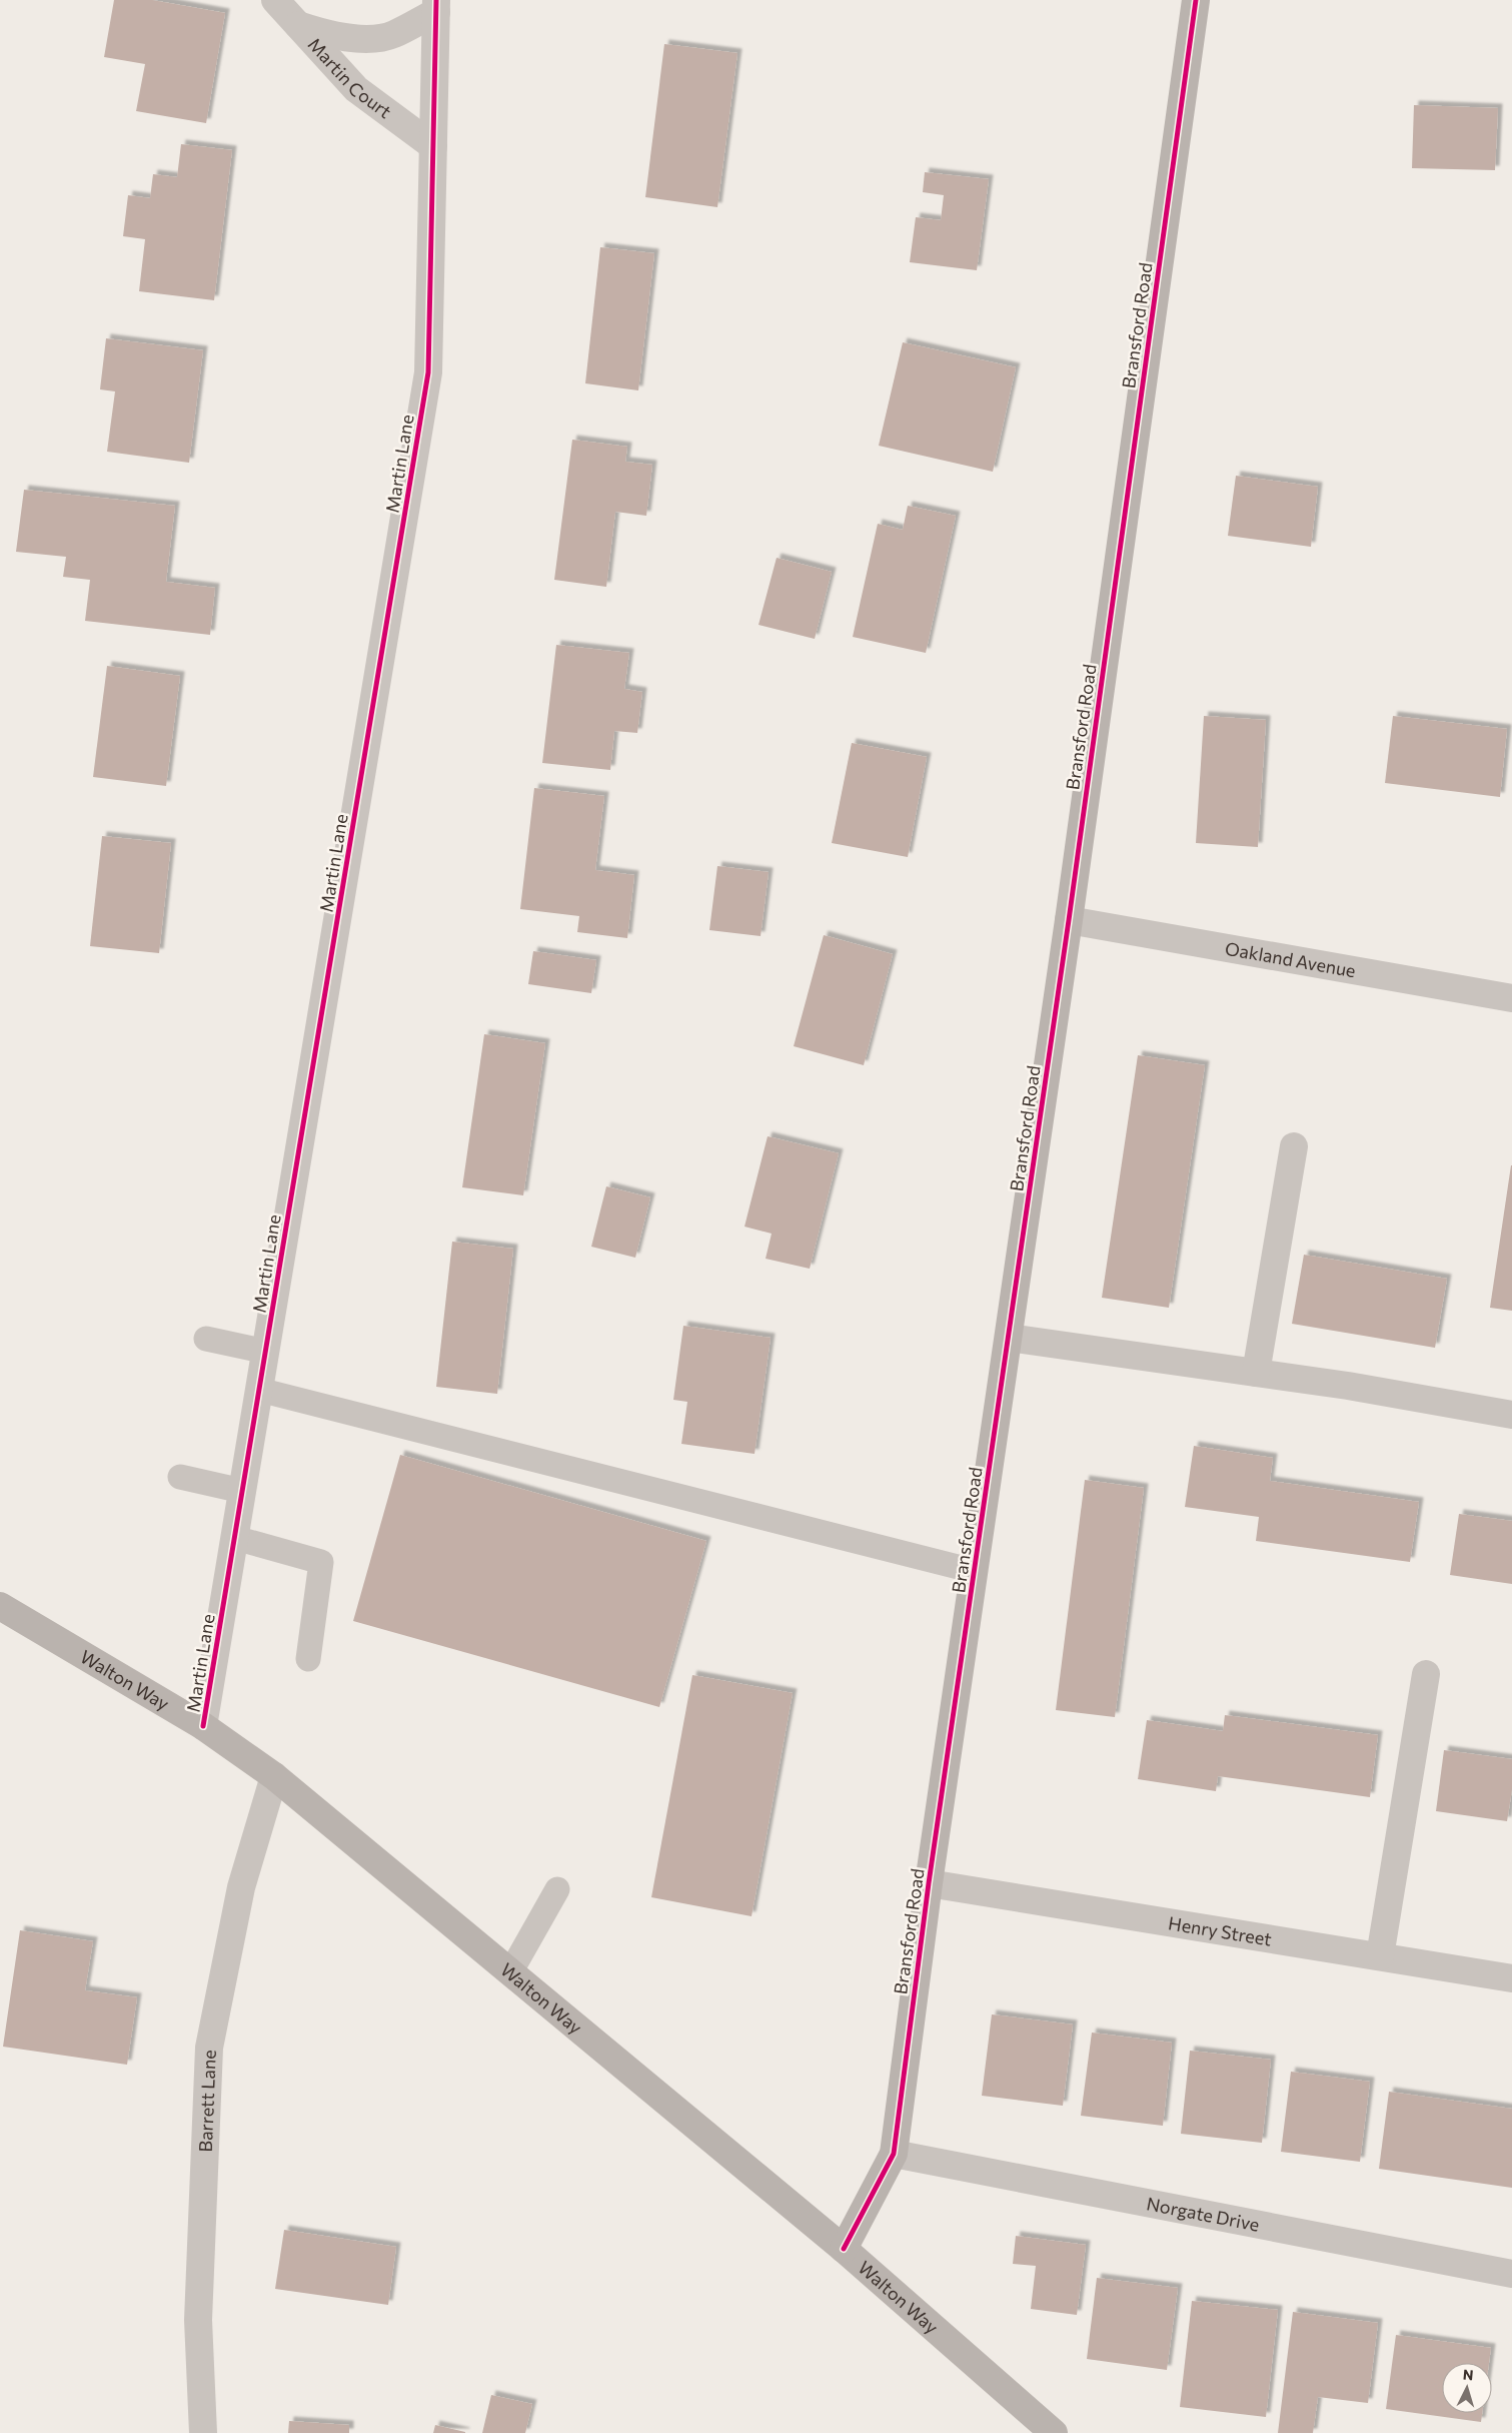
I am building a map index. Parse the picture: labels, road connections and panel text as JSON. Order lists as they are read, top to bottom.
{
  "streets": {
    "street": [
      "Martin Court",
      "Bransford Road",
      "Martin Lane",
      "Oakland Avenue",
      "Walton Way",
      "Henry Street",
      "Barrett Lane",
      "Norgate Drive"
    ]
  },
  "crossings": [
    ["Martin Court", "Martin Lane"],
    ["Bransford Road", "Oakland Avenue"],
    ["Bransford Road", "Walton Way"],
    ["Bransford Road", "Henry Street"],
    ["Bransford Road", "Norgate Drive"],
    ["Martin Lane", "Walton Way"],
    ["Walton Way", "Barrett Lane"]
  ],
  "north": "top"
}
